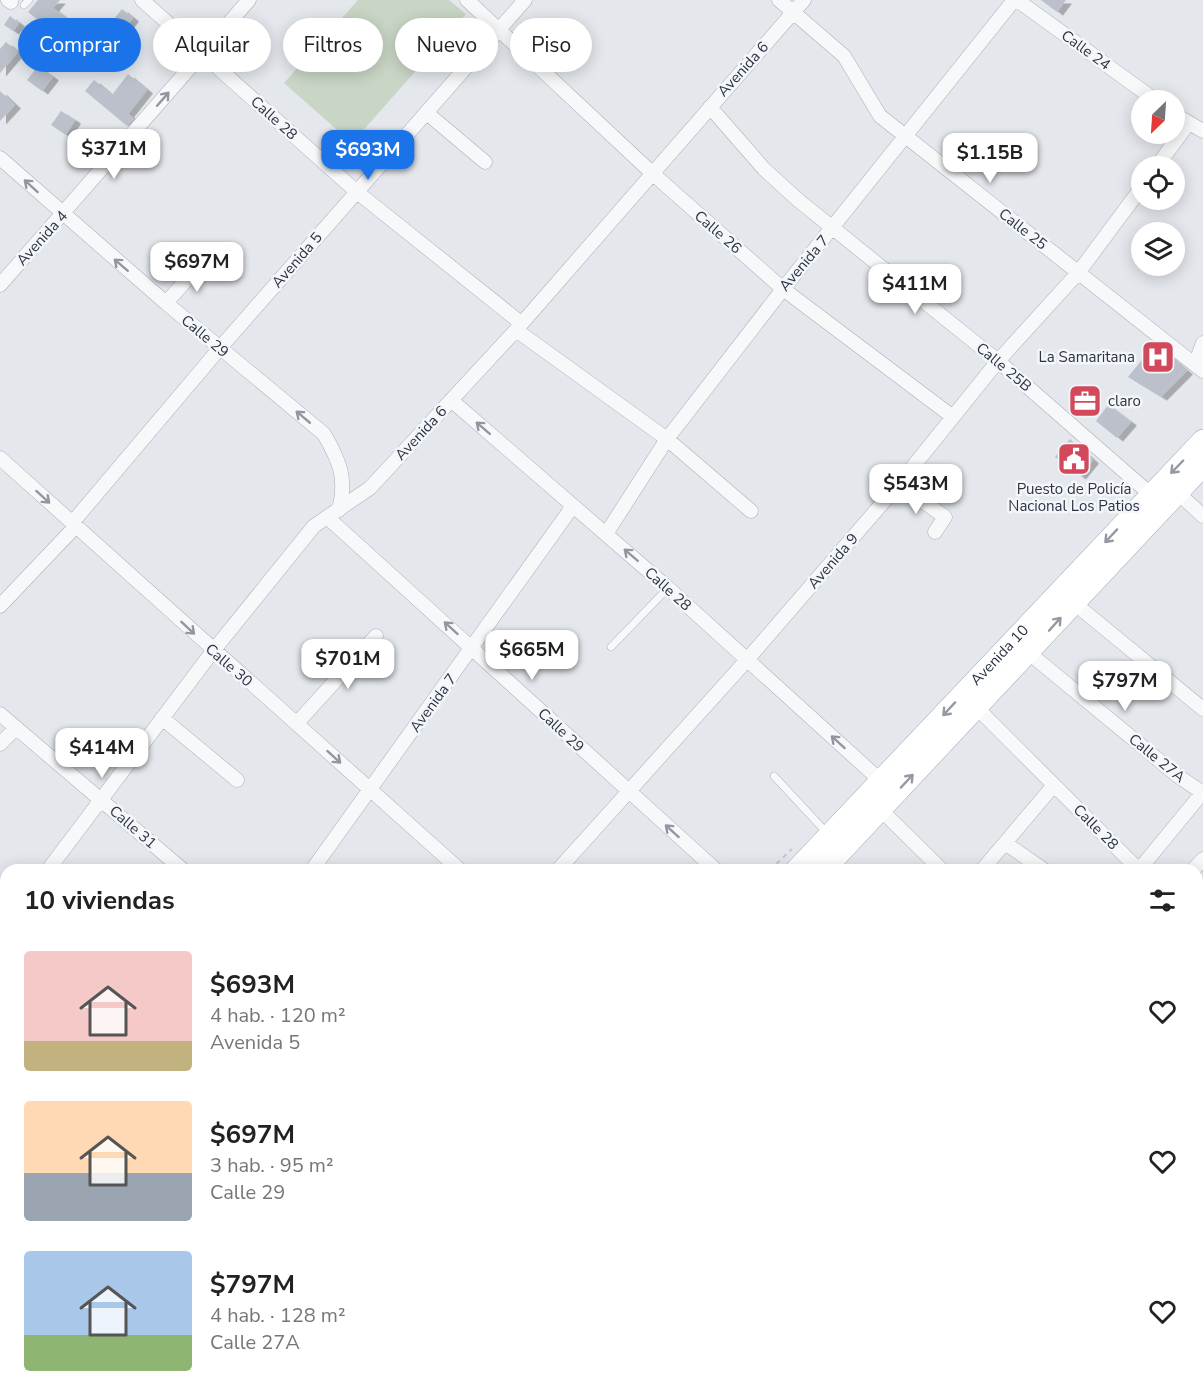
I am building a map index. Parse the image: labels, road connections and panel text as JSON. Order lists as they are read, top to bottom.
{
  "streets": {
    "main road": ["Avenida 10"],
    "street": [
      "Calle 24",
      "Avenida 6",
      "Calle 28",
      "Calle 25",
      "Calle 26",
      "Avenida 4",
      "Avenida 5",
      "Avenida 7",
      "Calle 29",
      "Calle 25B",
      "Avenida 9",
      "Calle 30",
      "Calle 27A",
      "Calle 31"
    ]
  },
  "crossings": [
    ["Calle 24", "Avenida 7"],
    ["Avenida 6", "Calle 28"],
    ["Avenida 6", "Calle 25"],
    ["Avenida 6", "Calle 26"],
    ["Avenida 6", "Calle 29"],
    ["Avenida 6", "Calle 25B"],
    ["Avenida 6", "Calle 30"],
    ["Avenida 6", "Calle 31"],
    ["Calle 28", "Avenida 5"],
    ["Calle 28", "Avenida 7"],
    ["Calle 28", "Avenida 9"],
    ["Calle 28", "Avenida 10"],
    ["Calle 25", "Avenida 7"],
    ["Calle 25", "Avenida 9"],
    ["Calle 26", "Avenida 5"],
    ["Calle 26", "Avenida 7"],
    ["Calle 26", "Avenida 9"],
    ["Avenida 4", "Calle 29"],
    ["Avenida 5", "Calle 29"],
    ["Avenida 5", "Calle 30"],
    ["Avenida 7", "Calle 29"],
    ["Avenida 7", "Calle 25B"],
    ["Avenida 7", "Calle 30"],
    ["Calle 29", "Avenida 9"],
    ["Calle 25B", "Avenida 9"],
    ["Calle 25B", "Avenida 10"],
    ["Avenida 10", "Calle 27A"]
  ],
  "one_way": ["Avenida 4", "Calle 29", "Calle 30"],
  "places": {
    "hospital": ["La Samaritana"],
    "office": ["claro"],
    "public building": ["Puesto de Policía Nacional Los Patios"]
  },
  "north": "bottom left",
  "page": {
    "chip": [
      "Comprar",
      "Alquilar",
      "Filtros",
      "Nuevo",
      "Piso"
    ],
    "price": [
      "$371M",
      "$693M",
      "$1.15B",
      "$697M",
      "$411M",
      "$543M",
      "$665M",
      "$701M",
      "$797M",
      "$414M"
    ],
    "heading": "10 viviendas",
    "list": [
      {
        "name": "$693M",
        "note": "4 hab. · 120 m² · Avenida 5"
      },
      {
        "name": "$697M",
        "note": "3 hab. · 95 m² · Calle 29"
      },
      {
        "name": "$797M",
        "note": "4 hab. · 128 m² · Calle 27A"
      }
    ]
  }
}
